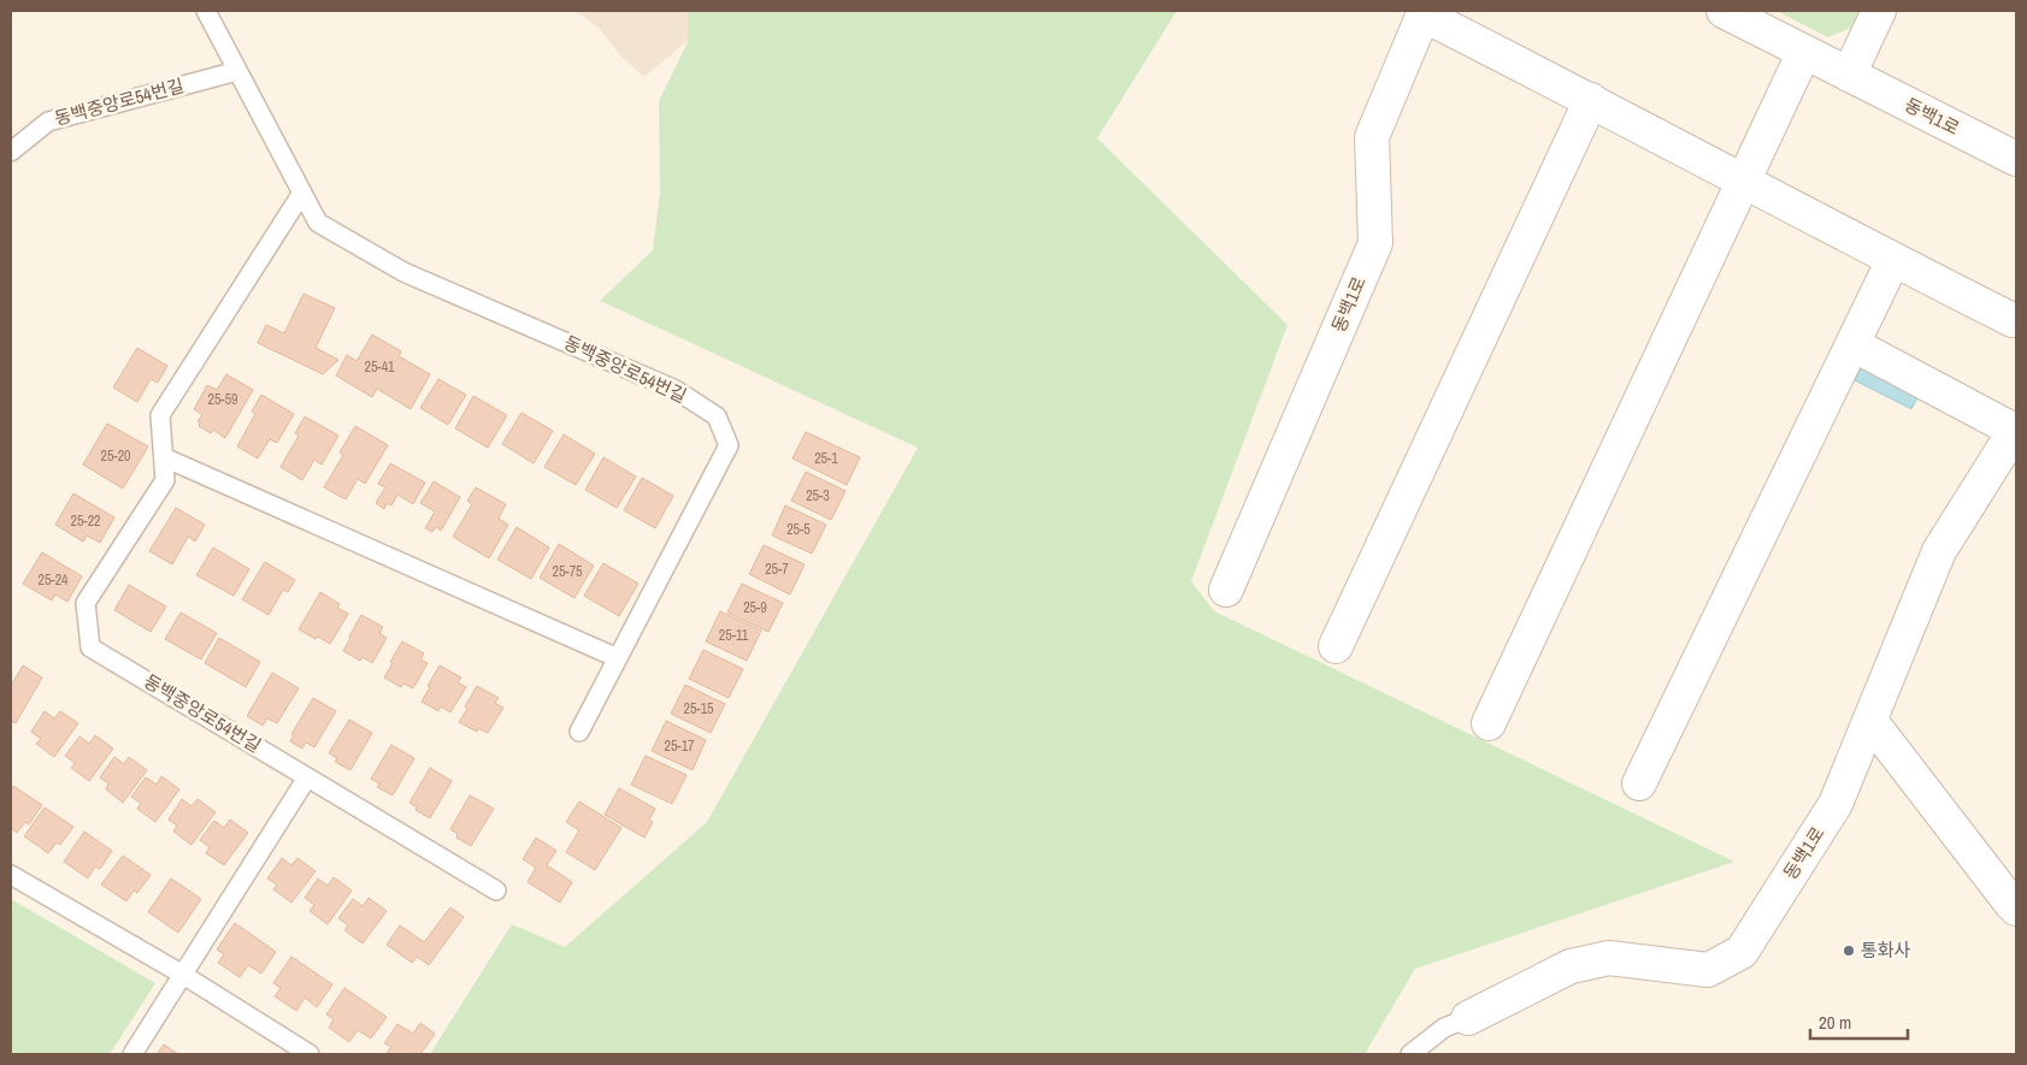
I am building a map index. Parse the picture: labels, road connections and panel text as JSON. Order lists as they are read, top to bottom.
{
  "streets": {
    "street": ["동백1로"],
    "lane": ["동백중앙로54번길"]
  },
  "places": ["통화사"],
  "house_numbers": [
    "25-41",
    "25-59",
    "25-20",
    "25-1",
    "25-3",
    "25-22",
    "25-5",
    "25-7",
    "25-75",
    "25-24",
    "25-9",
    "25-11",
    "25-15",
    "25-17"
  ],
  "scale_bar": "20 m"
}
